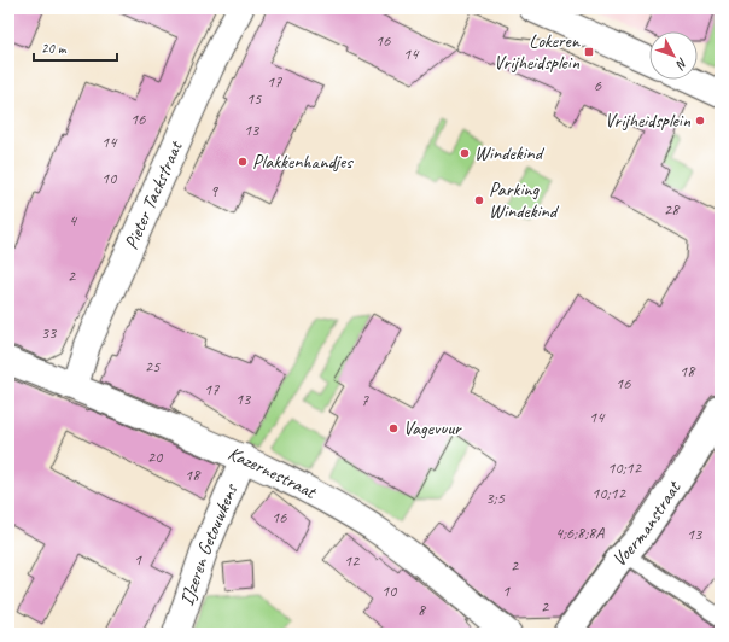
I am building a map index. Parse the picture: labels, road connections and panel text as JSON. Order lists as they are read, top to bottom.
{
  "streets": {
    "street": [
      "Pieter Tackstraat",
      "Kazernestraat",
      "Voermanstraat",
      "IJzeren Getouwkens"
    ]
  },
  "crossings": [
    ["Pieter Tackstraat", "Kazernestraat"],
    ["Kazernestraat", "IJzeren Getouwkens"]
  ],
  "places": {
    "transit": ["Lokeren Vrijheidsplein"],
    "other": [
      "Vrijheidsplein",
      "Windekind",
      "Plakkenhandjes",
      "Parking Windekind",
      "Vagevuur"
    ]
  },
  "house_numbers": [
    "16",
    "14",
    "17",
    "6",
    "15",
    "16",
    "13",
    "14",
    "10",
    "9",
    "28",
    "4",
    "2",
    "33",
    "25",
    "18",
    "16",
    "17",
    "13",
    "7",
    "14",
    "20",
    "10;12",
    "18",
    "10;12",
    "3;5",
    "16",
    "4;6;8;8A",
    "13",
    "1",
    "12",
    "2",
    "10",
    "1",
    "2",
    "8"
  ],
  "scale_bar": "20 m",
  "north": "bottom right"
}
